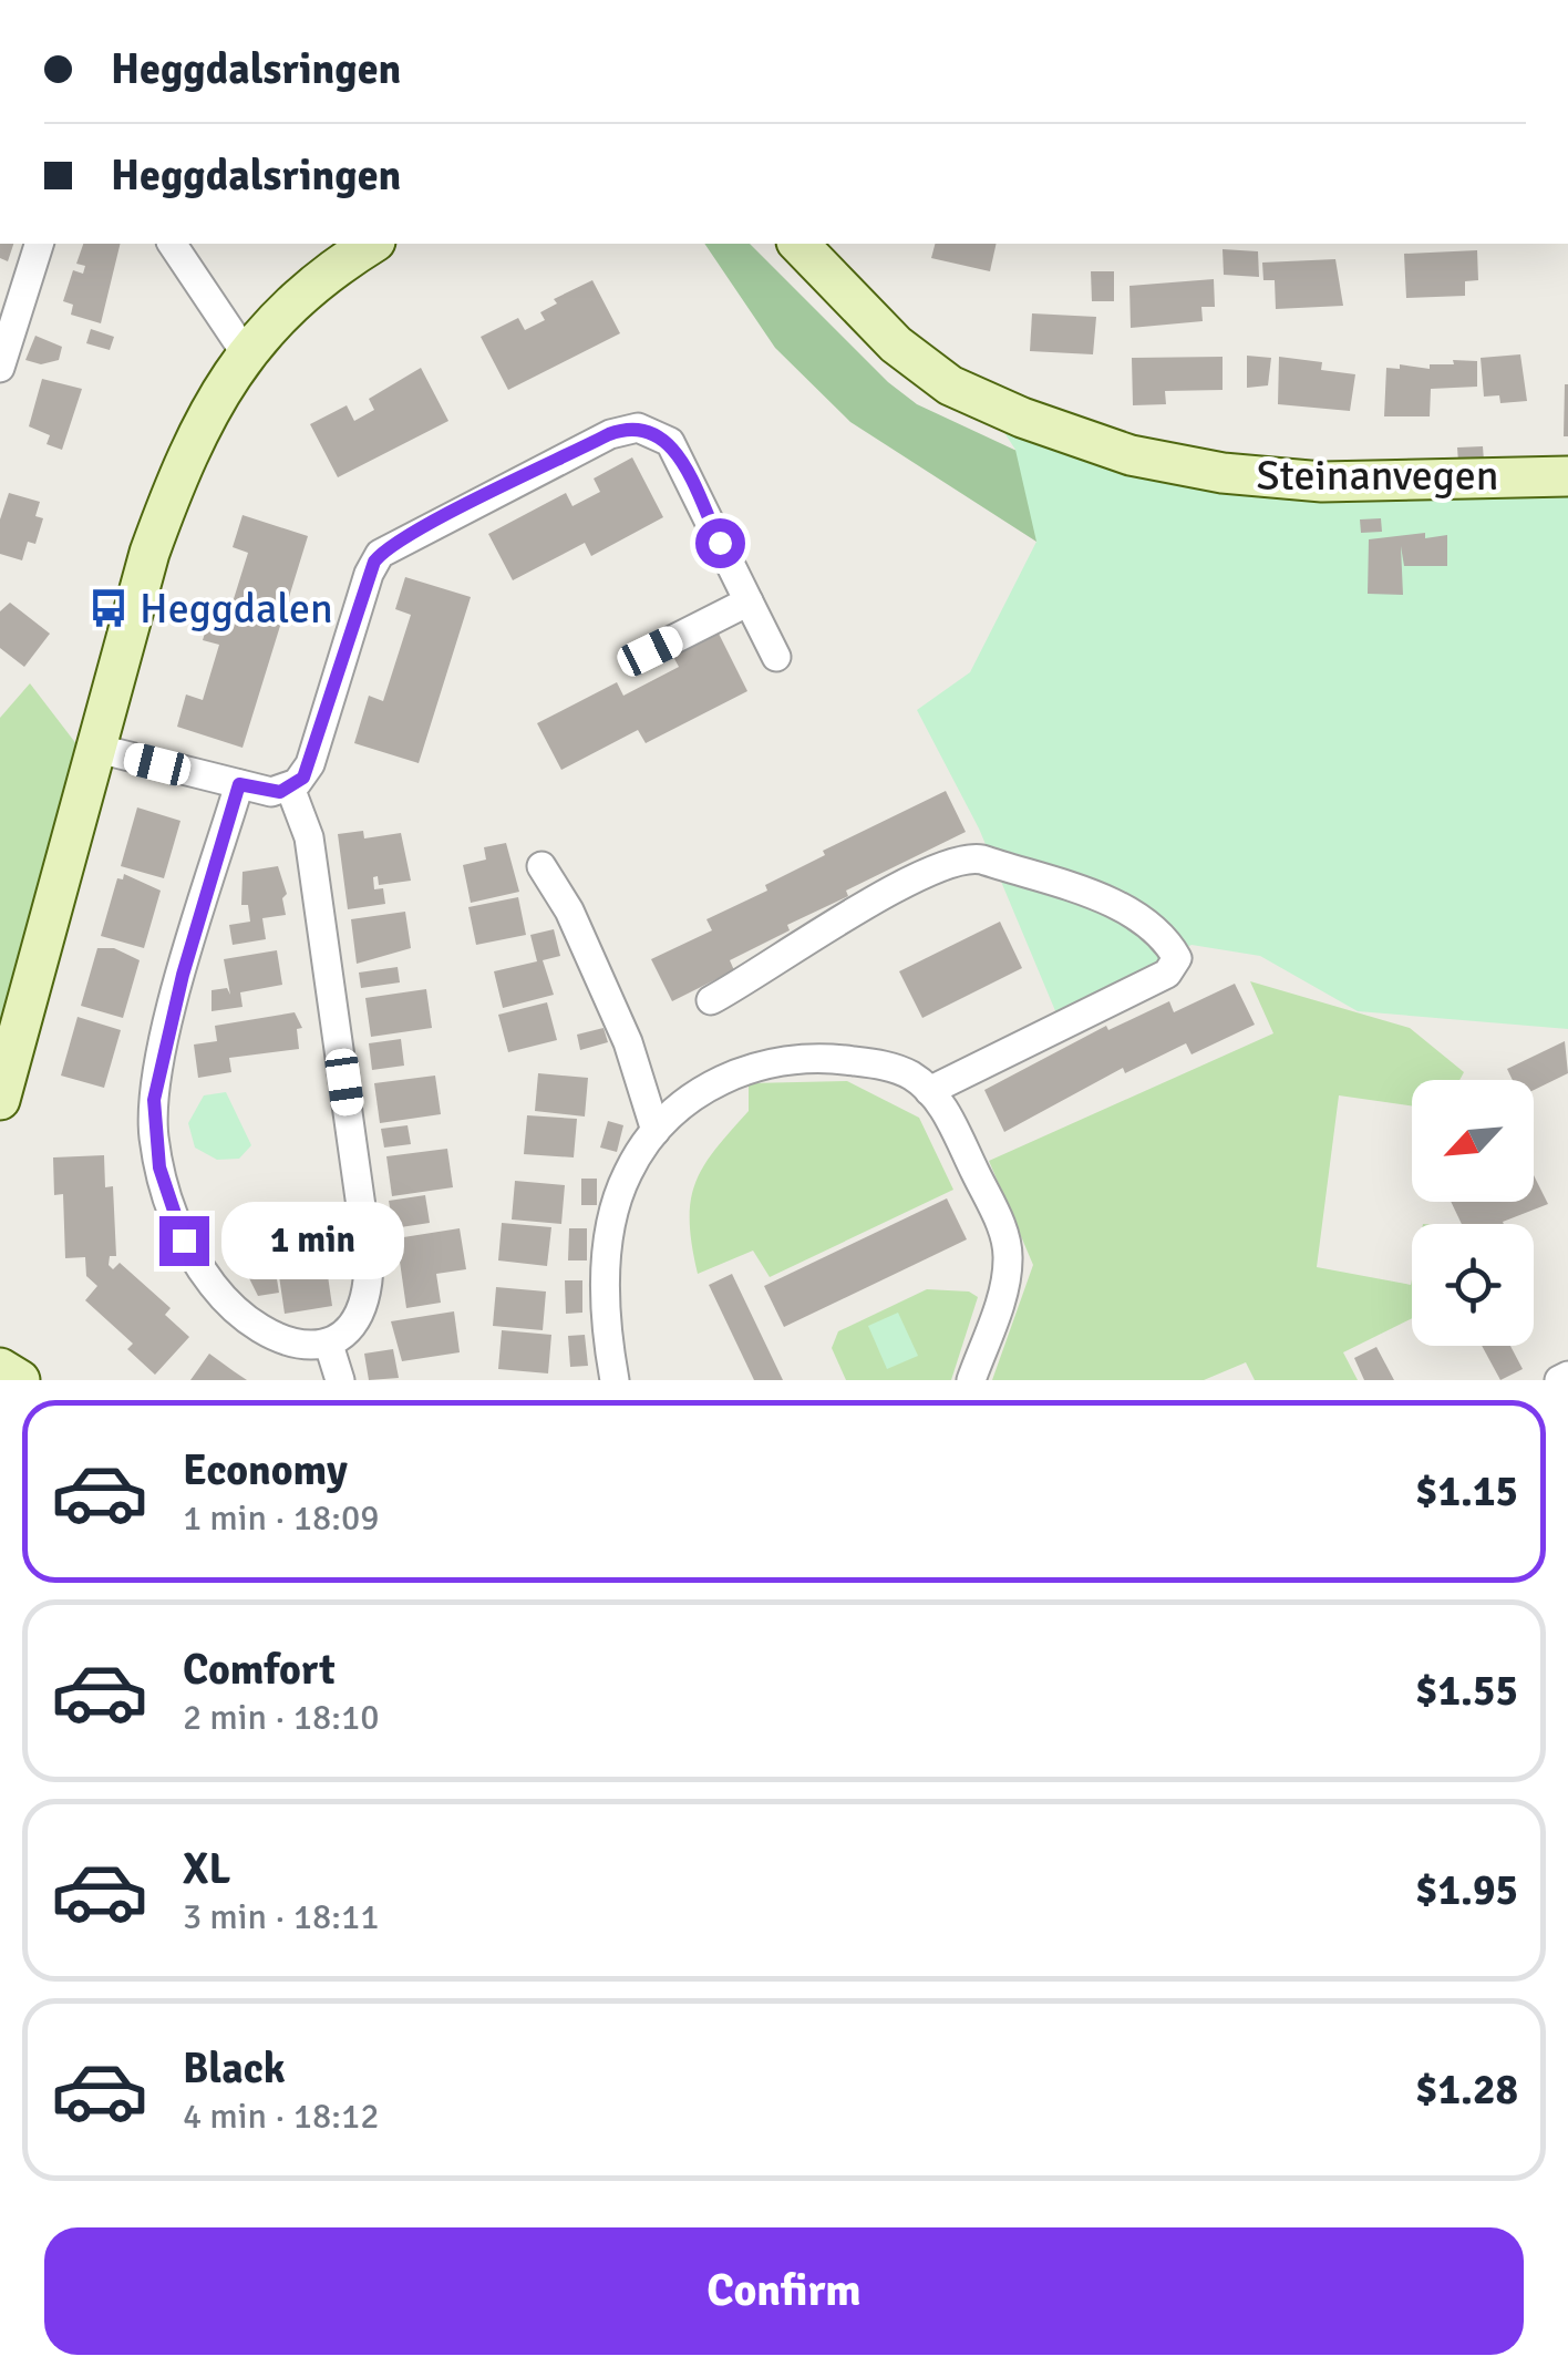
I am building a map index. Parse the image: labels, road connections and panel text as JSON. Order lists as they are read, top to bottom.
{
  "streets": {
    "main road": ["Steinanvegen"]
  },
  "places": {
    "bus stop": ["Heggdalen"]
  },
  "north": "bottom left",
  "page": {
    "banner": ["Heggdalsringen", "Heggdalsringen"],
    "bubble": "1 min",
    "list": [
      {
        "name": "Economy",
        "note": "1 min · 18:09",
        "value": "$1.15"
      },
      {
        "name": "Comfort",
        "note": "2 min · 18:10",
        "value": "$1.55"
      },
      {
        "name": "XL",
        "note": "3 min · 18:11",
        "value": "$1.95"
      },
      {
        "name": "Black",
        "note": "4 min · 18:12",
        "value": "$1.28"
      }
    ],
    "buttons": "Confirm"
  }
}
